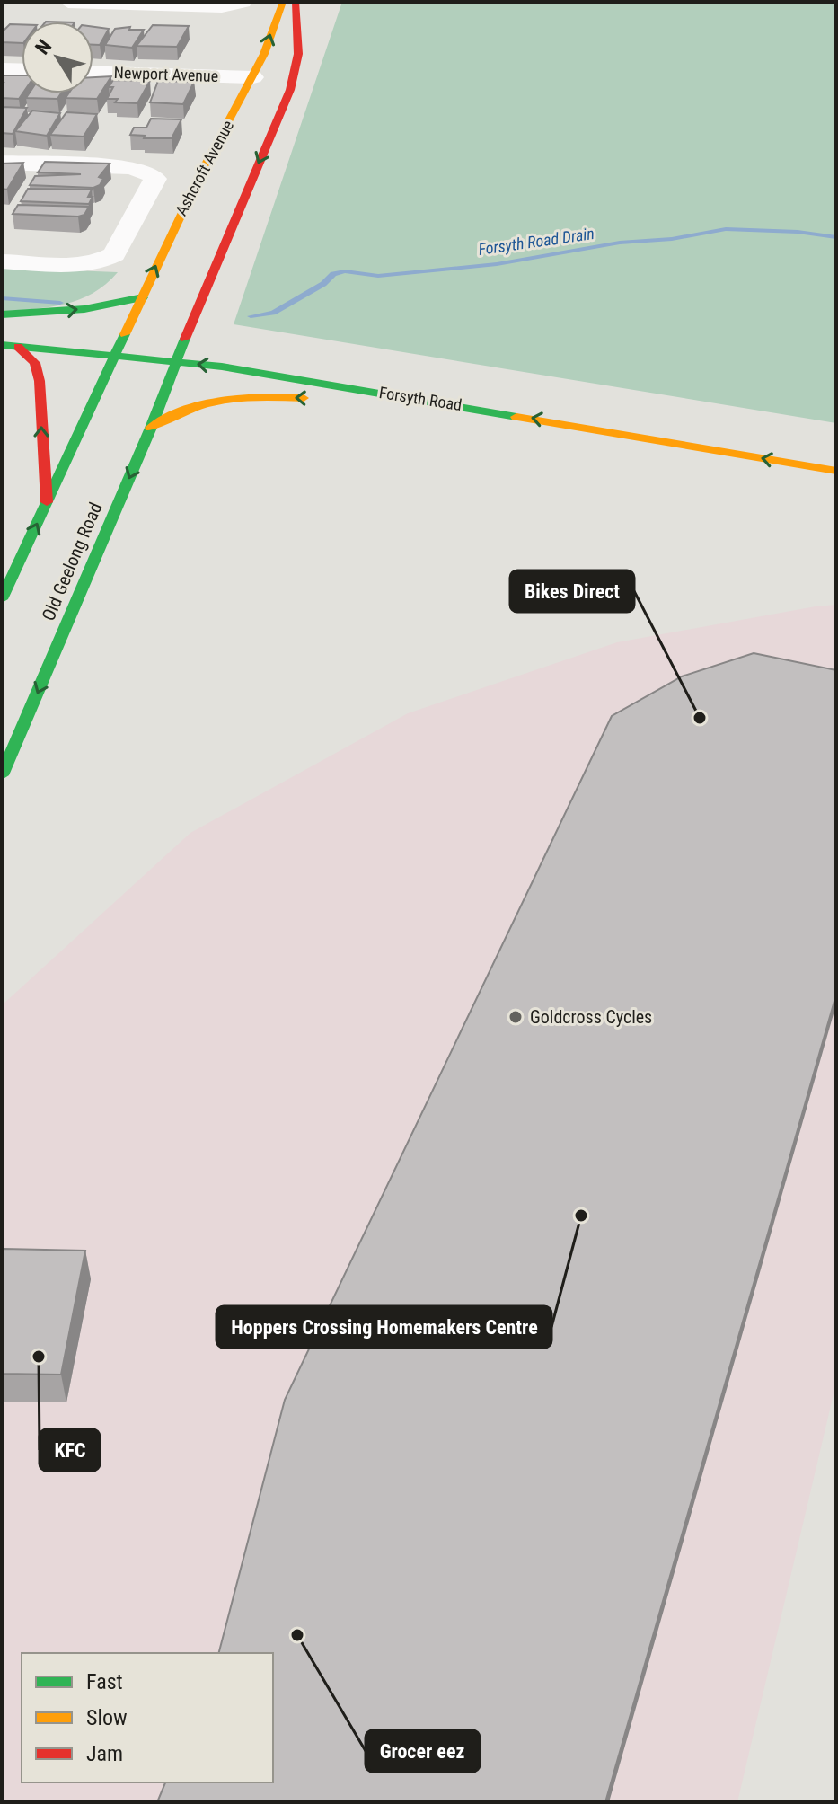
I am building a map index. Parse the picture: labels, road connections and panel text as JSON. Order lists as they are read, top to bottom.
{
  "streets": {
    "main road": ["Ashcroft Avenue", "Forsyth Road", "Old Geelong Road"],
    "street": ["Newport Avenue"]
  },
  "crossings": [
    ["Newport Avenue", "Ashcroft Avenue"],
    ["Ashcroft Avenue", "Forsyth Road"],
    ["Forsyth Road", "Old Geelong Road"]
  ],
  "water": ["Forsyth Road Drain"],
  "places": [
    "Bikes Direct",
    "Goldcross Cycles",
    "Hoppers Crossing Homemakers Centre",
    "KFC",
    "Grocer eez"
  ],
  "legend": ["Fast", "Slow", "Jam"],
  "north": "top left"
}
